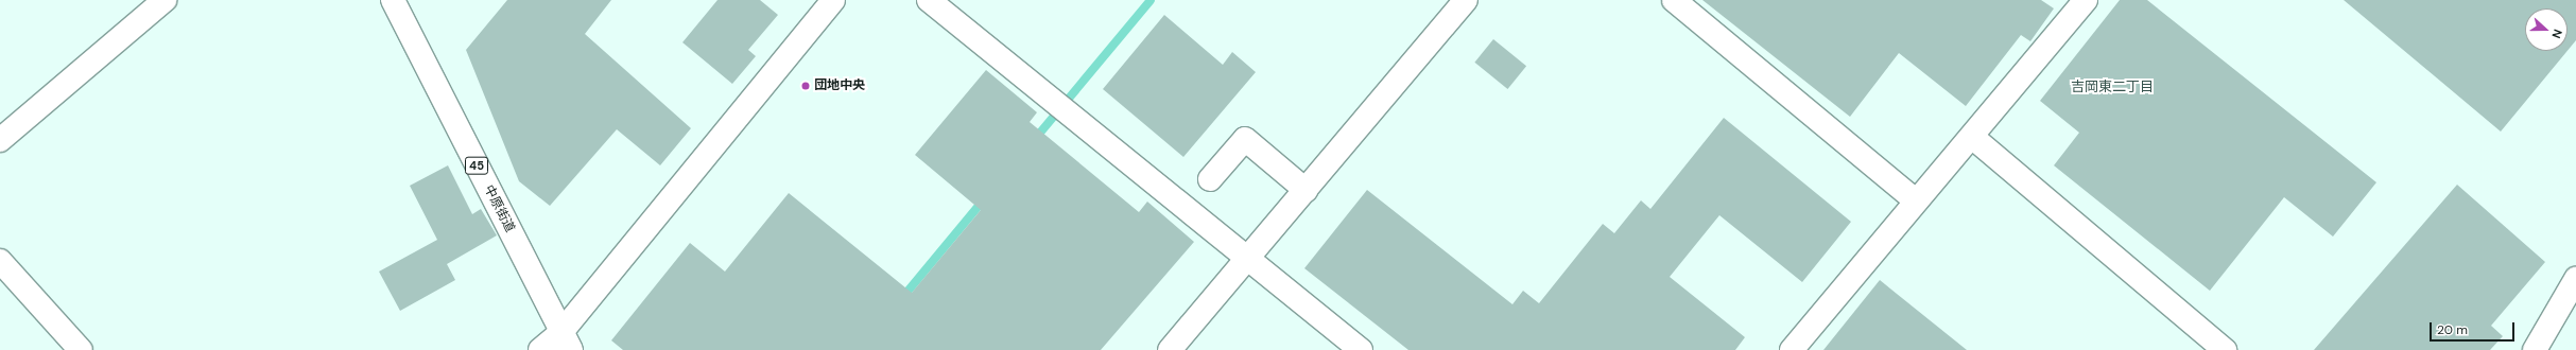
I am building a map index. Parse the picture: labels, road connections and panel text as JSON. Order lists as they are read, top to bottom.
{
  "streets": {
    "street": ["45", "中原街道"]
  },
  "districts": ["吉岡東二丁目"],
  "places": ["団地中央"],
  "scale_bar": "20 m",
  "north": "right"
}
